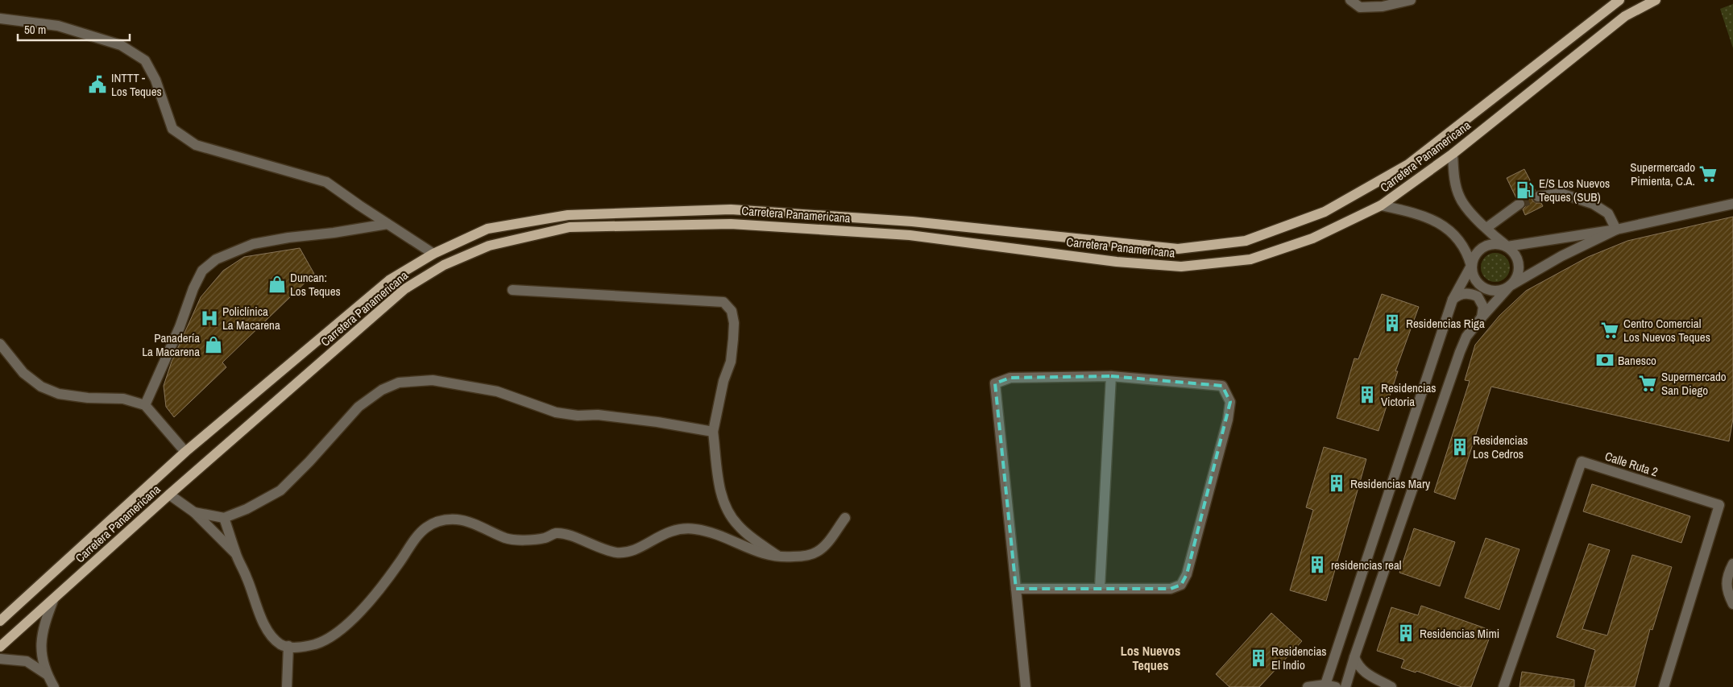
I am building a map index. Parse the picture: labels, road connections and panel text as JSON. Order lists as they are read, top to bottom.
{
  "streets": {
    "main road": ["Carretera Panamericana"],
    "street": ["Calle Ruta 2"]
  },
  "districts": ["Los Nuevos Teques"],
  "places": {
    "public building": ["INTTT - Los Teques"],
    "supermarket": ["Supermercado Pimienta, C.A.", "Centro Comercial Los Nuevos Teques", "Supermercado San Diego"],
    "fuel station": ["E/S Los Nuevos Teques (SUB)"],
    "shop": ["Duncan: Los Teques", "Panadería La Macarena"],
    "hospital": ["Policlínica La Macarena"],
    "building": [
      "Residencias Riga",
      "Residencias Victoria",
      "Residencias Los Cedros",
      "Residencias Mary",
      "residencias real",
      "Residencias Mimi",
      "Residencias El Indio"
    ],
    "bank": ["Banesco"]
  },
  "scale_bar": "50 m"
}
